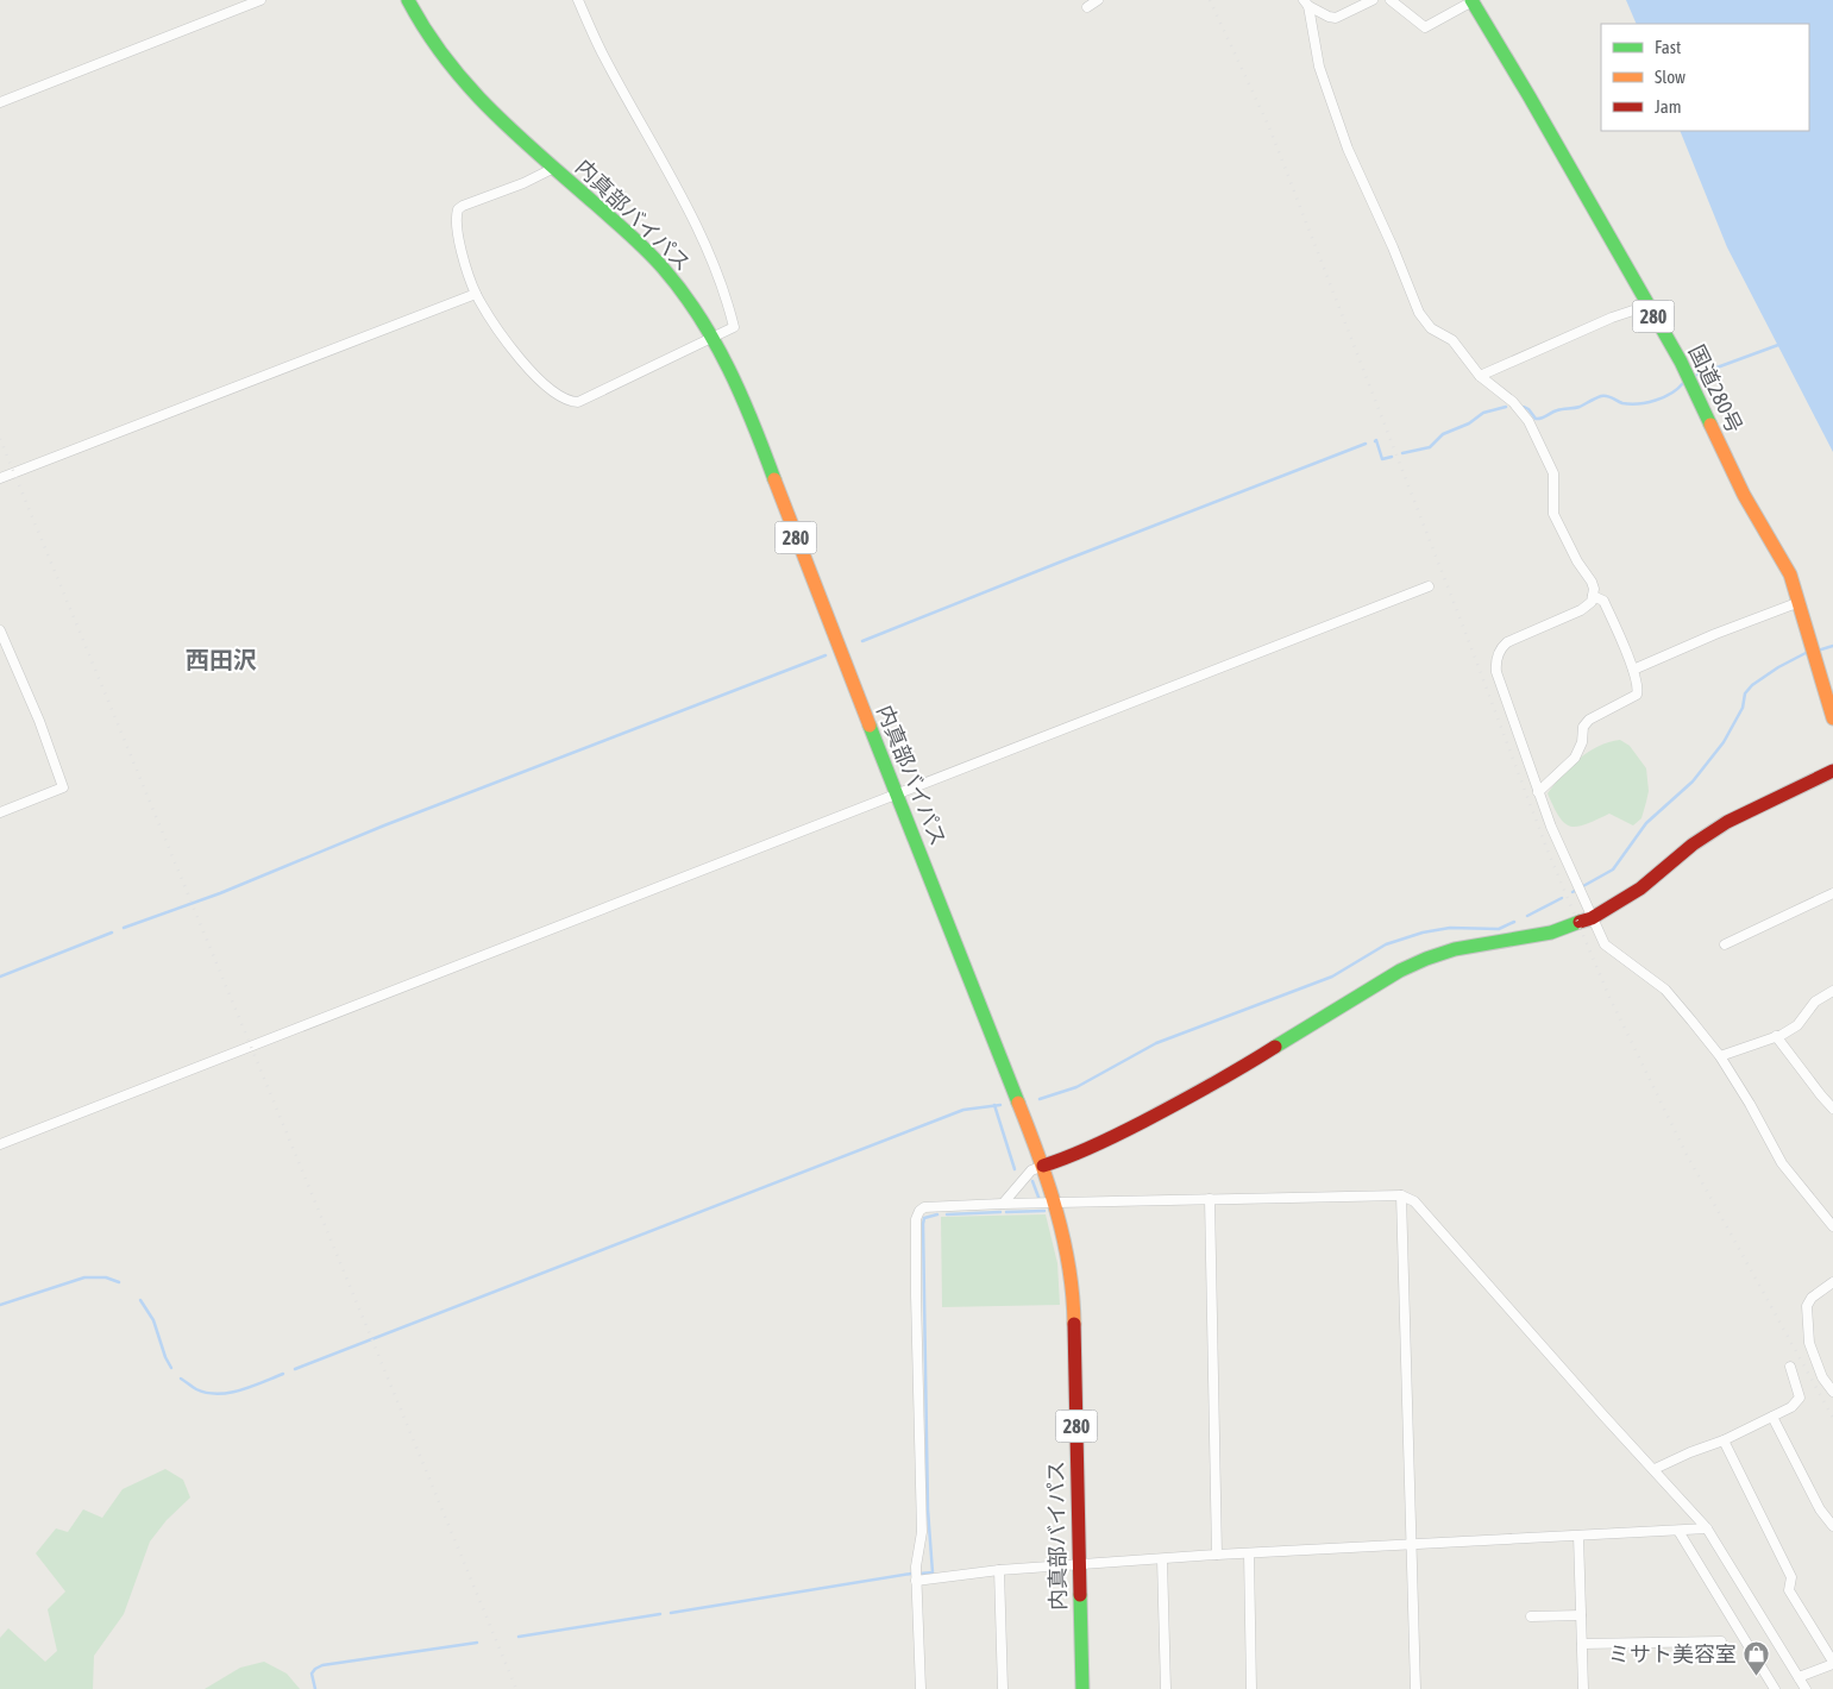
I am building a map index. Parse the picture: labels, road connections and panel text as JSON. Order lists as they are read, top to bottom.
{
  "streets": {
    "main road": ["内真部バイパス", "280", "国道280号"]
  },
  "districts": ["西田沢"],
  "places": {
    "shop": ["ミサト美容室"]
  },
  "legend": ["Fast", "Slow", "Jam"]
}
